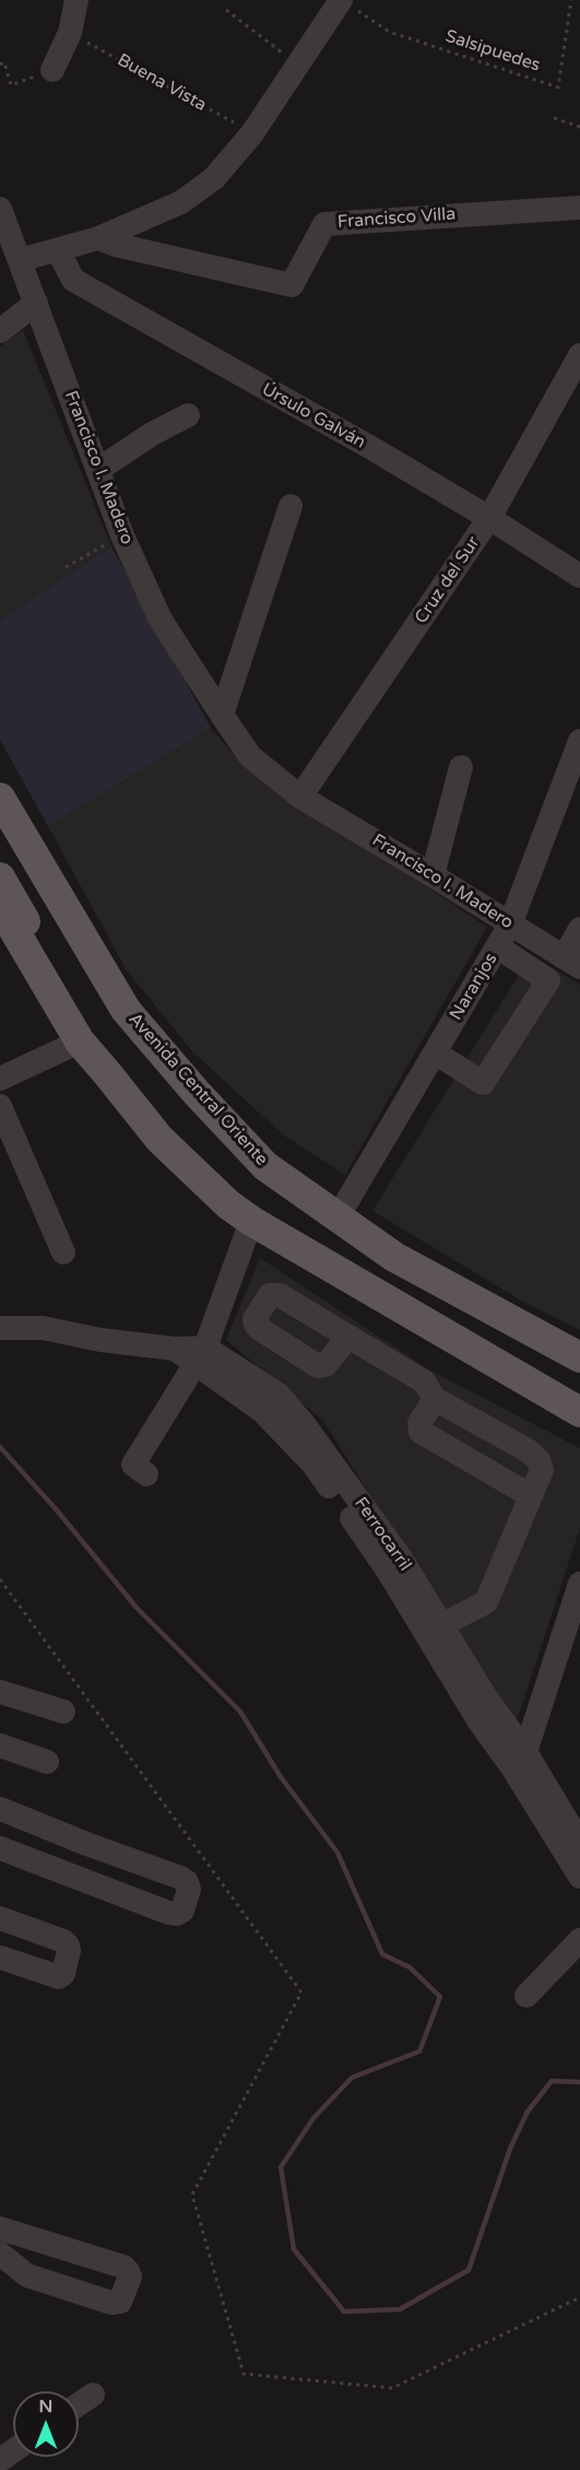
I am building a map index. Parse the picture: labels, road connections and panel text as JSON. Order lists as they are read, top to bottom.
{
  "streets": {
    "main road": ["Avenida Central Oriente"],
    "street": [
      "Francisco Villa",
      "Úrsulo Galván",
      "Francisco I. Madero",
      "Cruz del Sur",
      "Naranjos",
      "Ferrocarril"
    ],
    "path": ["Salsipuedes", "Buena Vista"]
  },
  "crossings": [
    ["Úrsulo Galván", "Cruz del Sur"],
    ["Francisco I. Madero", "Cruz del Sur"],
    ["Francisco I. Madero", "Naranjos"],
    ["Naranjos", "Avenida Central Oriente"]
  ],
  "north": "top"
}
